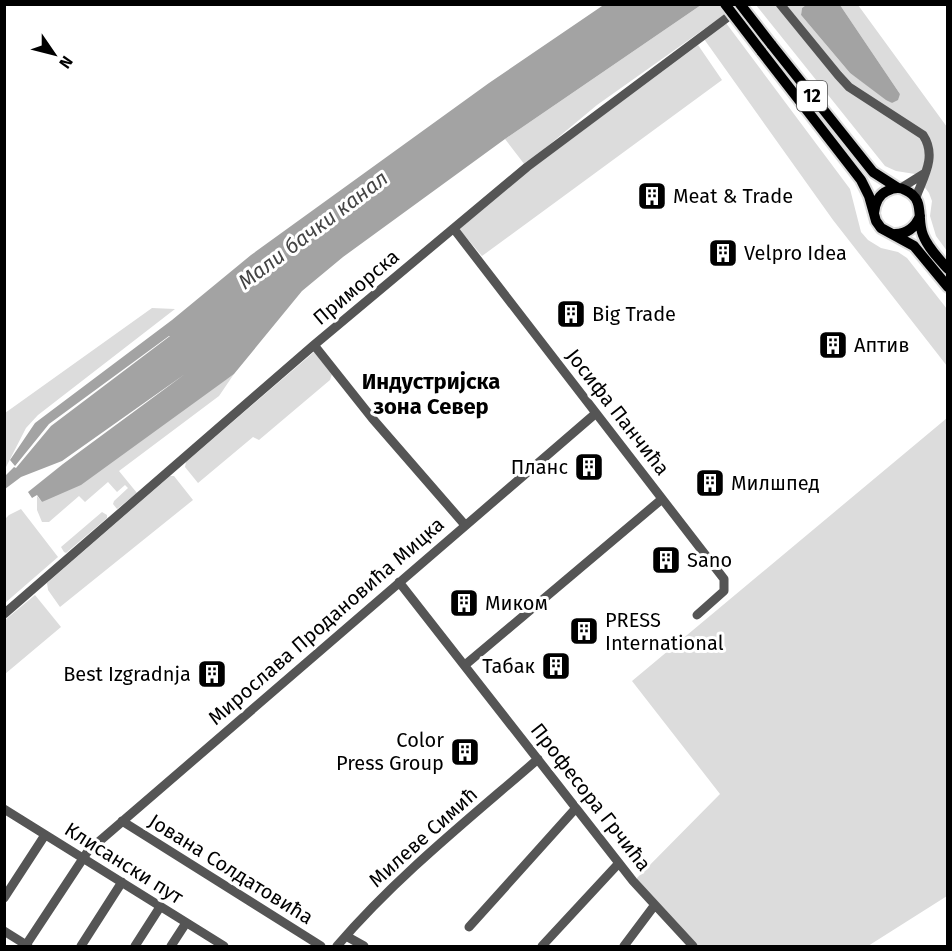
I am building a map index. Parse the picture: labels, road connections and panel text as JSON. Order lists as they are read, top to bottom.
{
  "streets": {
    "main road": ["12"],
    "street": [
      "Приморска",
      "Јосифа Панчића",
      "Мирослава Продановића Мицка",
      "Професора Грчића",
      "Милеве Симић",
      "Клисански пут",
      "Јована Солдатовића"
    ]
  },
  "crossings": [
    ["Приморска", "Јосифа Панчића"],
    ["Јосифа Панчића", "Мирослава Продановића Мицка"],
    ["Мирослава Продановића Мицка", "Професора Грчића"],
    ["Мирослава Продановића Мицка", "Клисански пут"],
    ["Мирослава Продановића Мицка", "Јована Солдатовића"],
    ["Професора Грчића", "Милеве Симић"]
  ],
  "districts": ["Индустријска зона Север"],
  "water": ["Мали бачки канал"],
  "places": {
    "building": [
      "Meat & Trade",
      "Velpro Idea",
      "Big Trade",
      "Аптив",
      "Планс",
      "Милшпед",
      "Sano",
      "Миком",
      "PRESS International",
      "Табак",
      "Best Izgradnja",
      "Color Press Group"
    ]
  },
  "north": "bottom right"
}
